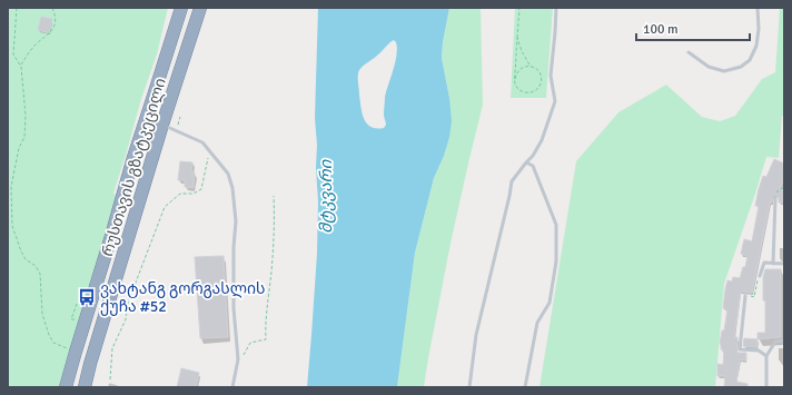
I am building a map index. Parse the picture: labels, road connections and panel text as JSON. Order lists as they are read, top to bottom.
{
  "streets": {
    "highway": ["რუსთავის გზატკეცილი"]
  },
  "water": ["მტკვარი"],
  "places": {
    "bus stop": ["ვახტანგ გორგასლის ქუჩა #52"]
  },
  "scale_bar": "100 m"
}
